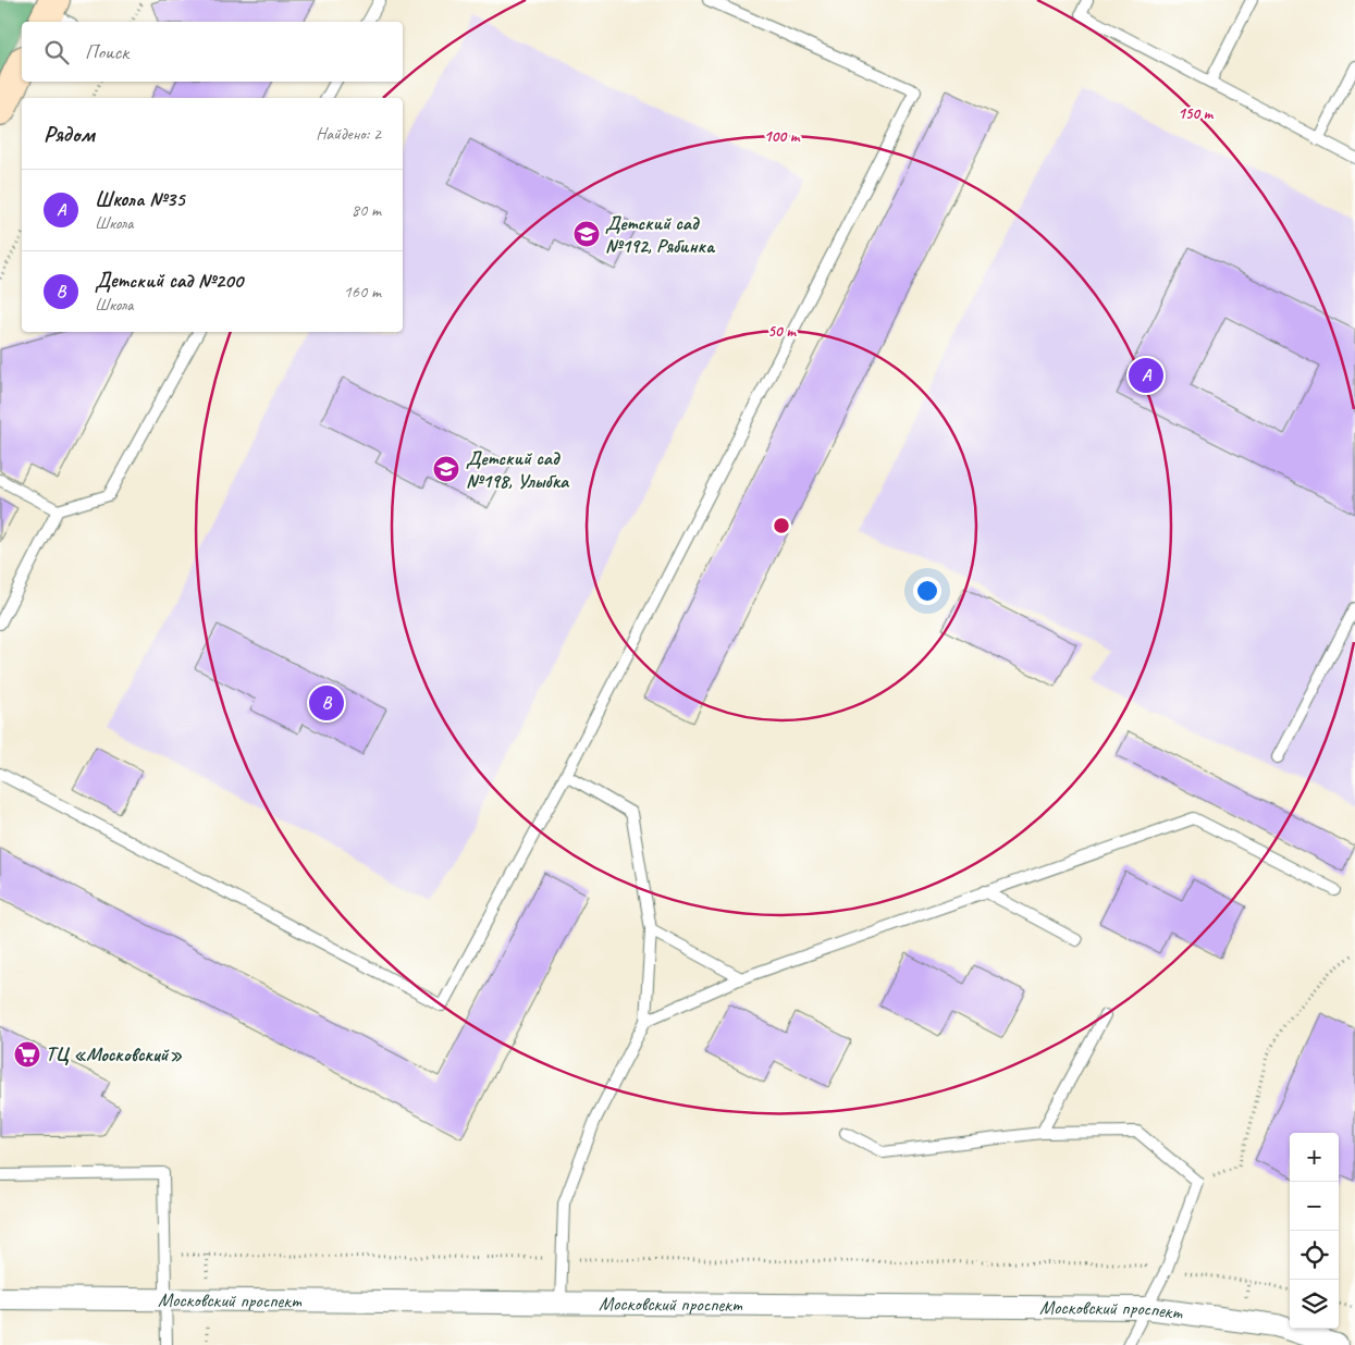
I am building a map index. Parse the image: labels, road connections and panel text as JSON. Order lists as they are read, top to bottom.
{
  "streets": {
    "street": ["Московский проспект"]
  },
  "places": {
    "school or university": ["Детский сад №192, Рябинка", "Детский сад №198, Улыбка"],
    "supermarket": ["ТЦ «Московский»"]
  },
  "page": {
    "search": "Поиск",
    "heading": ["Рядом", "Найдено: 2"],
    "list": [
      {
        "mark": "A",
        "name": "Школа №35",
        "note": "Школа",
        "value": "80 m"
      },
      {
        "mark": "B",
        "name": "Детский сад №200",
        "note": "Школа",
        "value": "160 m"
      }
    ],
    "pins": ["A", "B"],
    "map_buttons": ["+", "−"]
  },
  "rings": ["150 m", "100 m", "50 m"]
}
